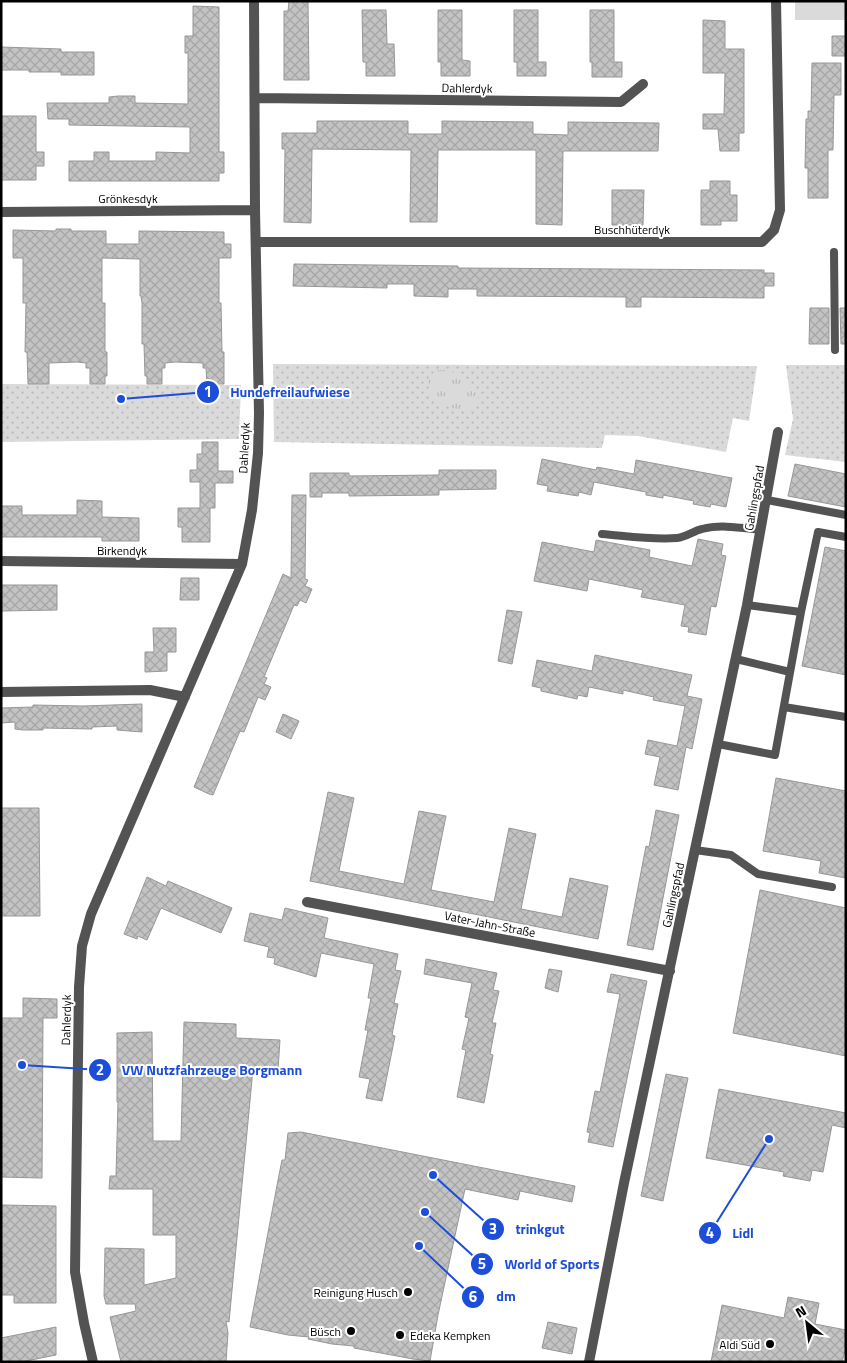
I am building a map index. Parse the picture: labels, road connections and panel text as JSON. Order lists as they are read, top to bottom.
{
  "streets": {
    "street": [
      "Dahlerdyk",
      "Grönkesdyk",
      "Buschhüterdyk",
      "Gahlingspfad",
      "Birkendyk",
      "Vater-Jahn-Straße"
    ]
  },
  "crossings": [
    ["Dahlerdyk", "Grönkesdyk"],
    ["Dahlerdyk", "Buschhüterdyk"],
    ["Dahlerdyk", "Birkendyk"],
    ["Gahlingspfad", "Vater-Jahn-Straße"]
  ],
  "places": [
    "Hundefreilaufwiese",
    "VW Nutzfahrzeuge Borgmann",
    "Lidl",
    "trinkgut",
    "World of Sports",
    "dm",
    "Reinigung Husch",
    "Büsch",
    "Edeka Kempken",
    "Aldi Süd"
  ],
  "north": "top left"
}
